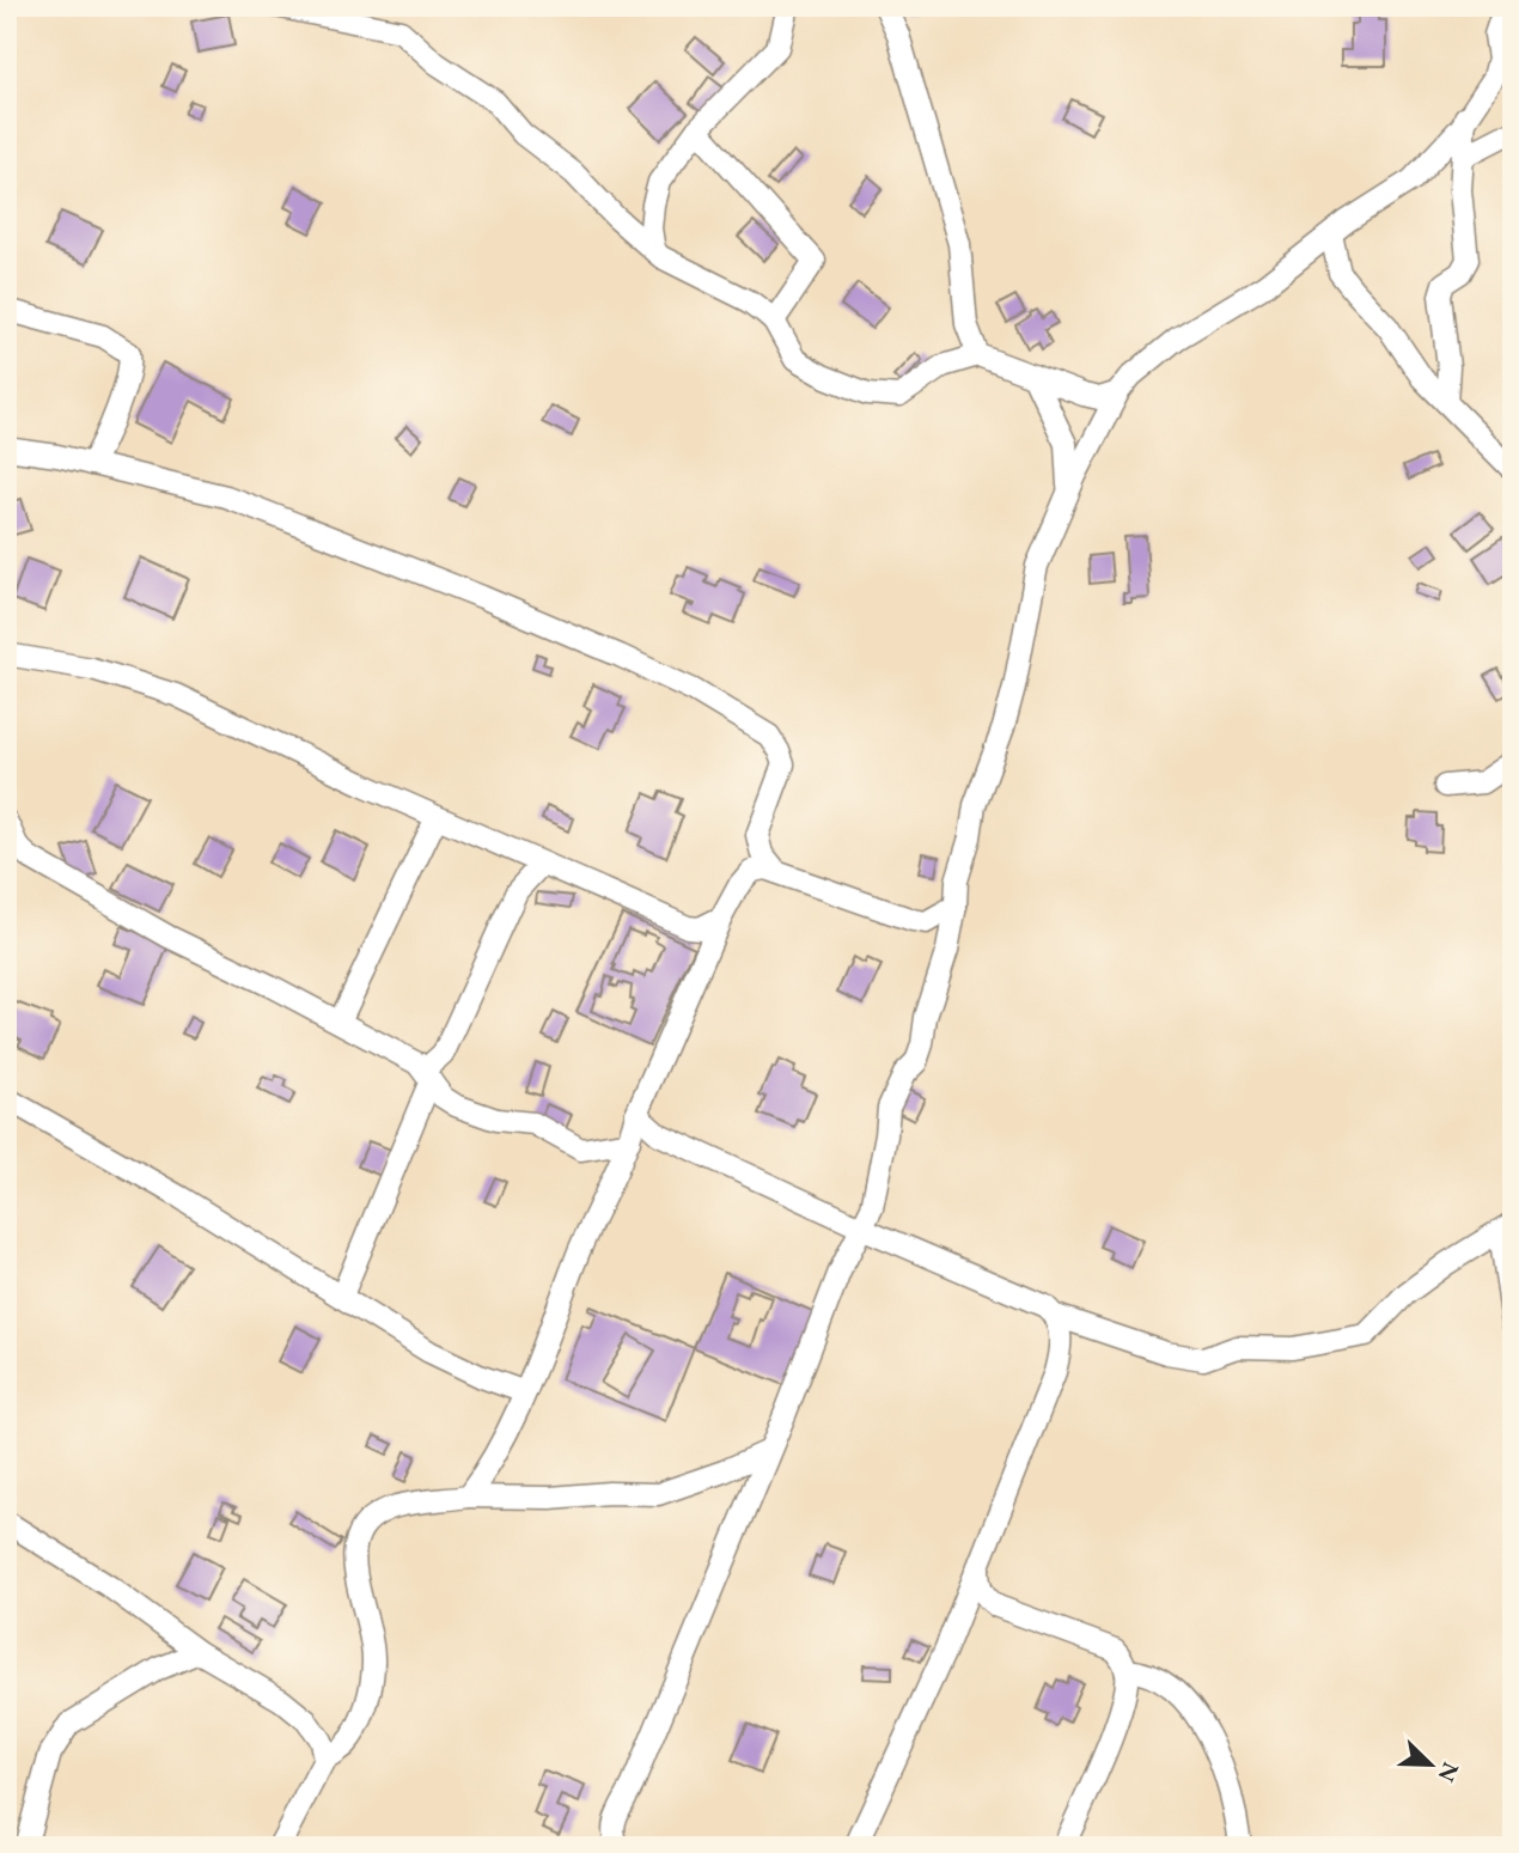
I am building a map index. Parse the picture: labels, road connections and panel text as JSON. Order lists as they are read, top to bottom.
{
  "north": "bottom right"
}
